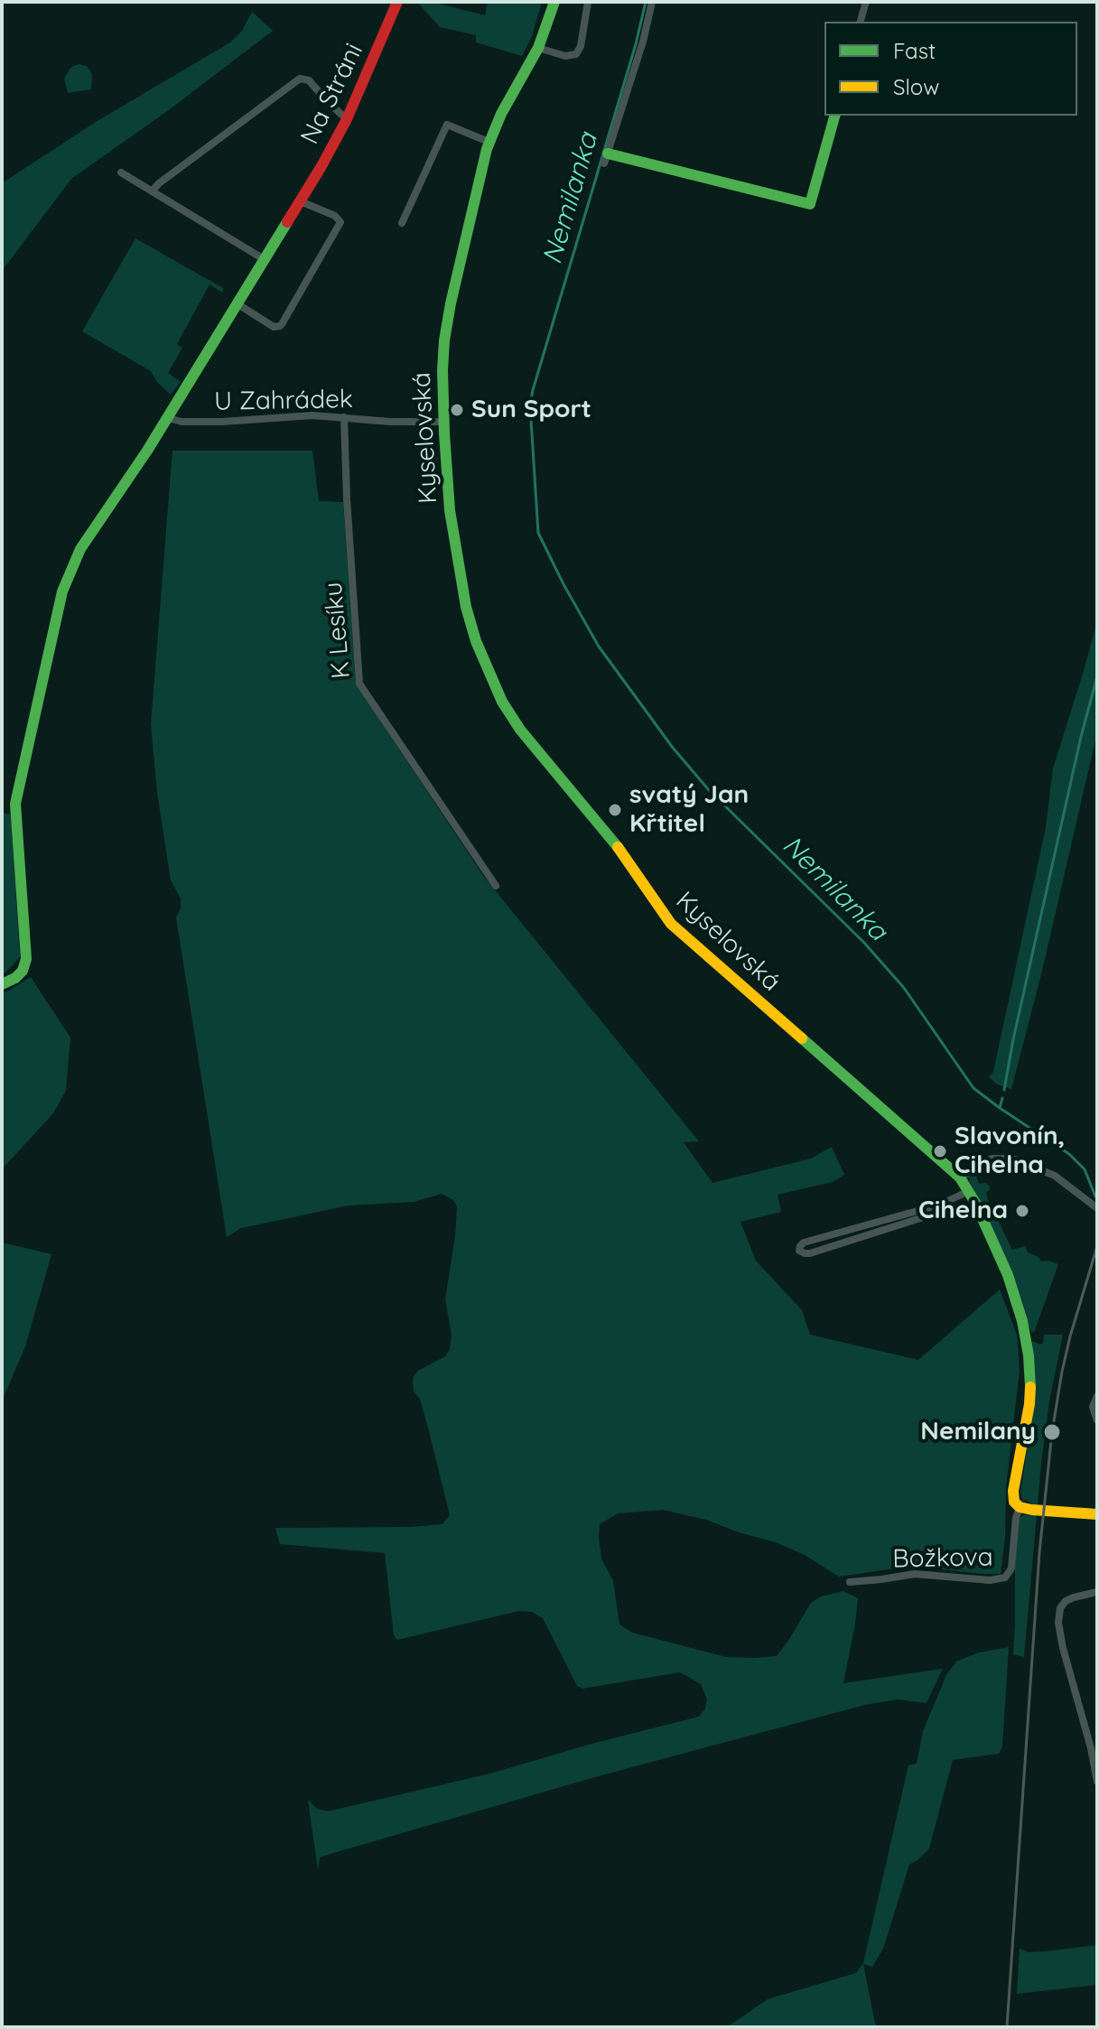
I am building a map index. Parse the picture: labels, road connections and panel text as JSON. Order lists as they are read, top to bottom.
{
  "streets": {
    "street": [
      "Na Stráni",
      "U Zahrádek",
      "Kyselovská",
      "K Lesíku",
      "Božkova"
    ]
  },
  "crossings": [
    ["Na Stráni", "U Zahrádek"],
    ["U Zahrádek", "Kyselovská"],
    ["U Zahrádek", "K Lesíku"],
    ["Kyselovská", "Božkova"]
  ],
  "water": ["Nemilanka"],
  "places": [
    "Sun Sport",
    "svatý Jan Křtitel",
    "Slavonín, Cihelna",
    "Cihelna",
    "Nemilany"
  ],
  "legend": ["Fast", "Slow"]
}
